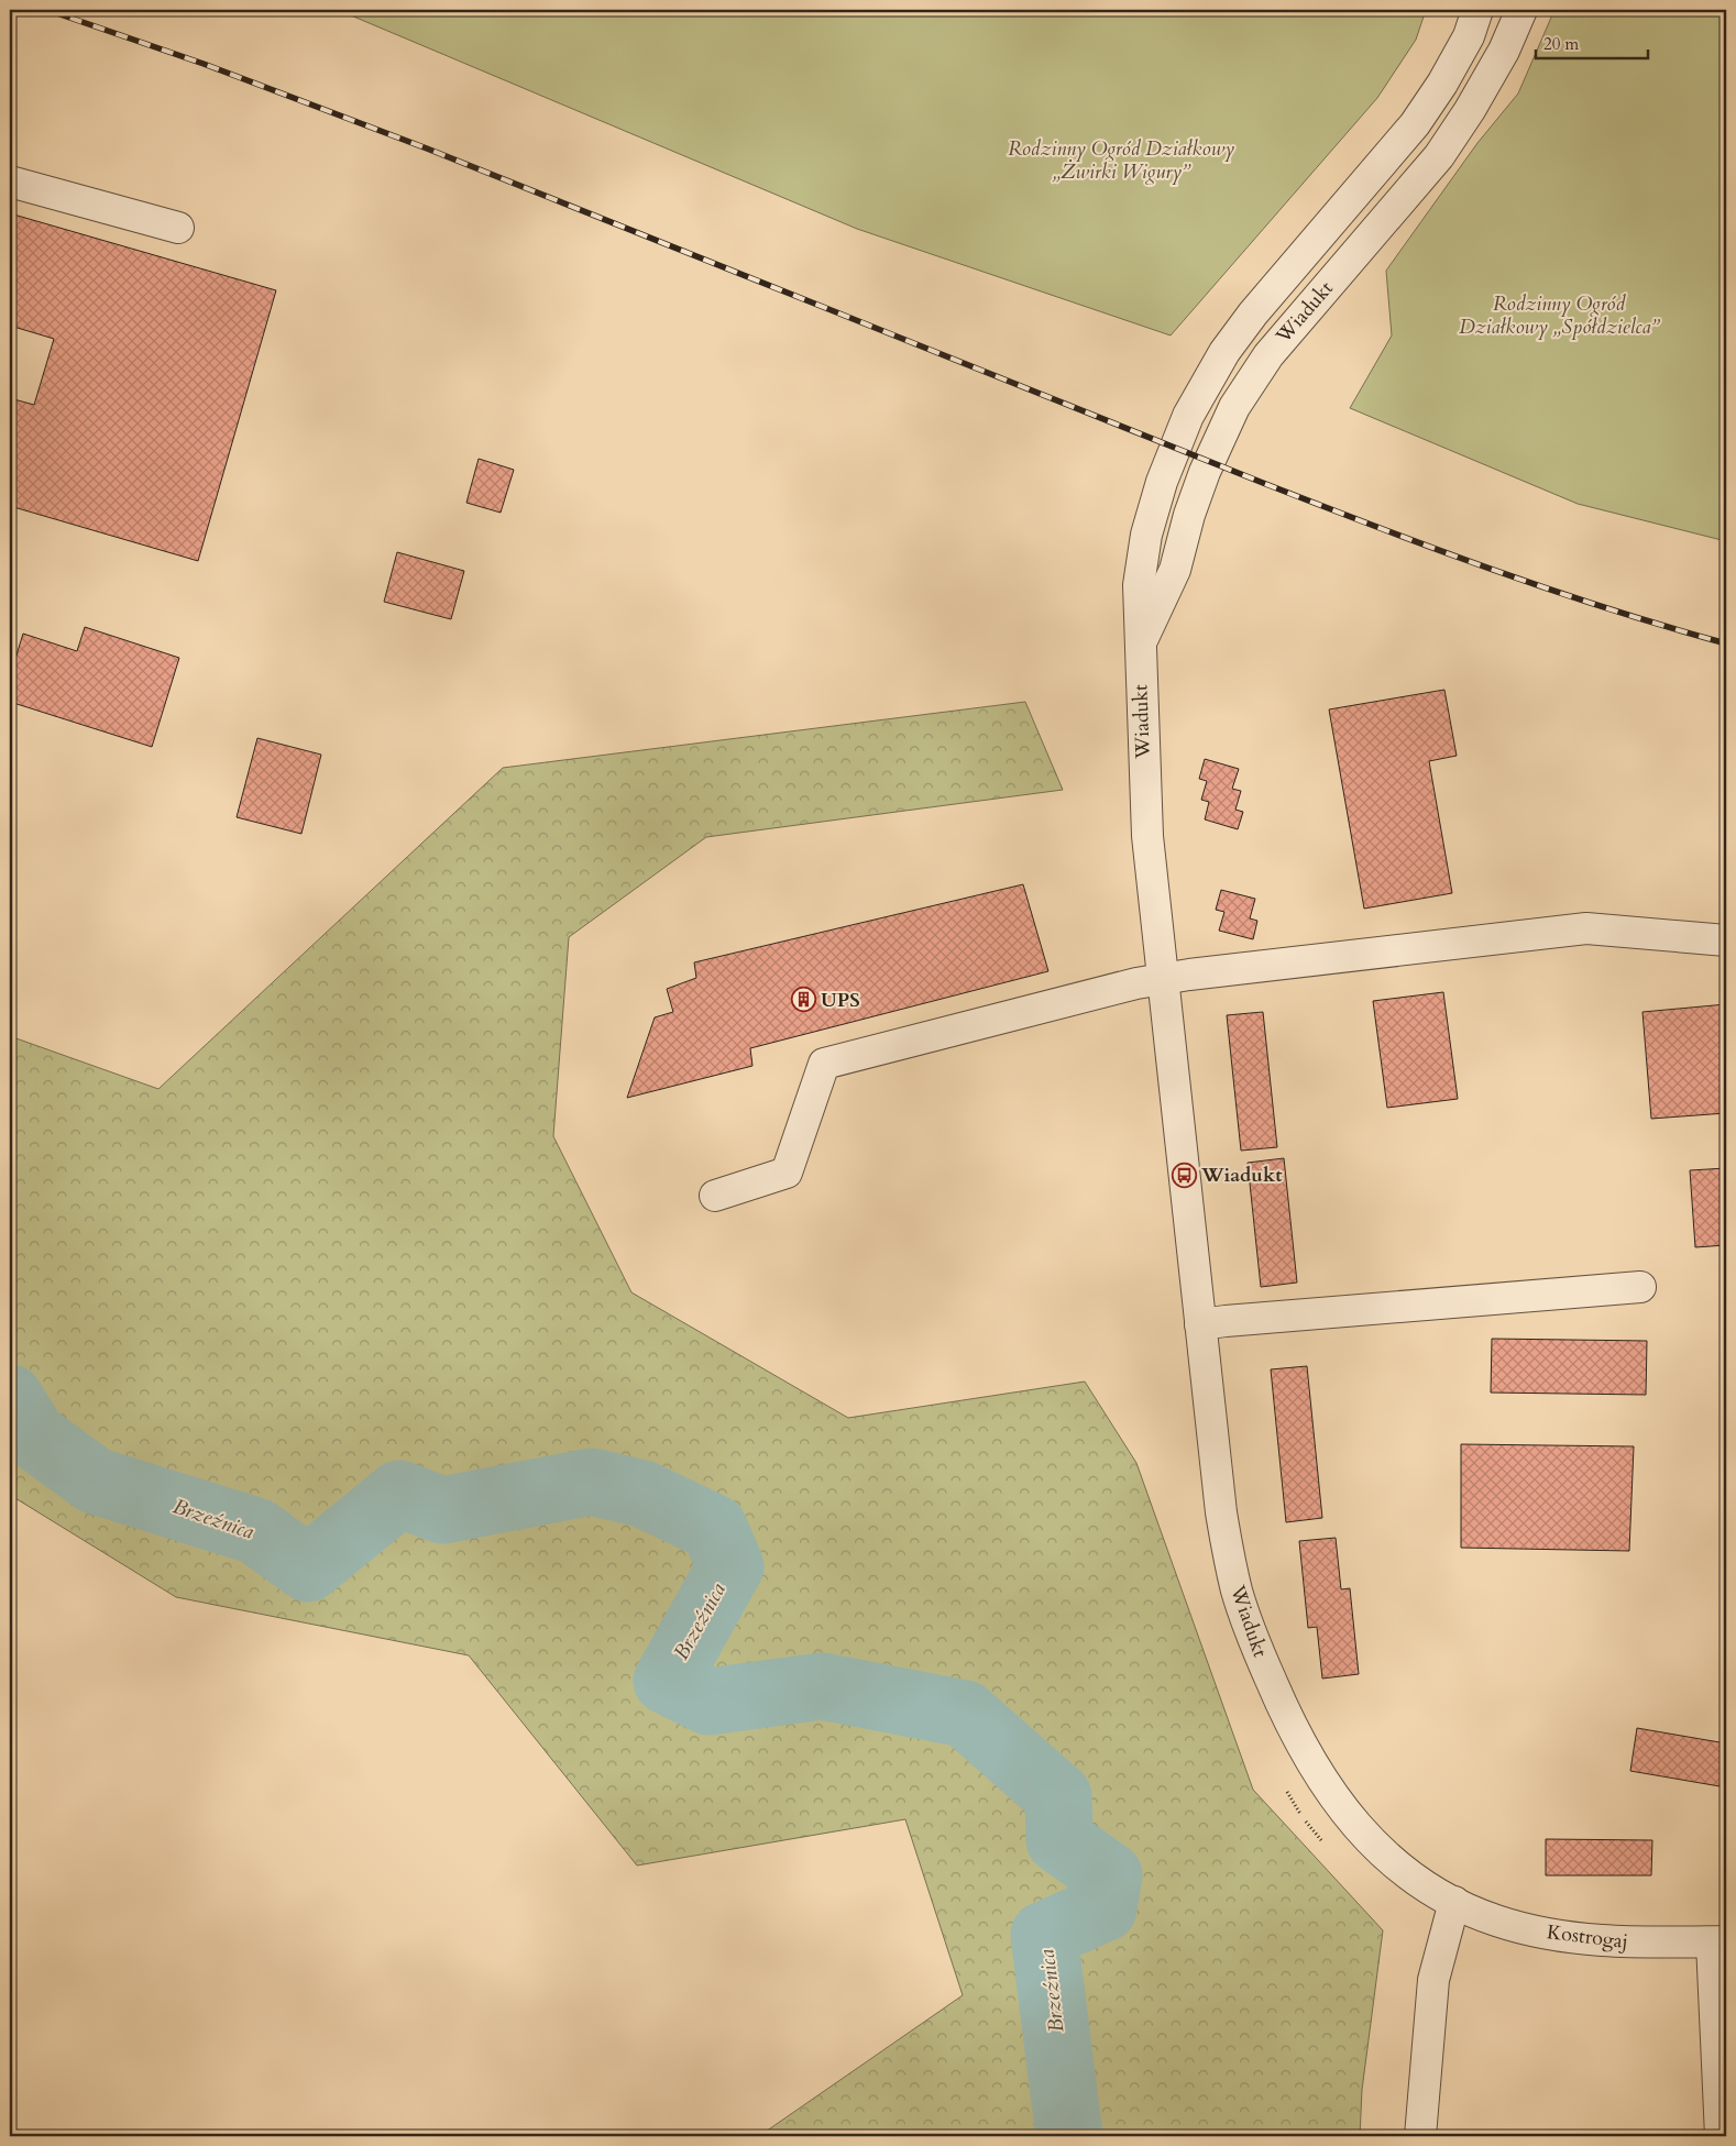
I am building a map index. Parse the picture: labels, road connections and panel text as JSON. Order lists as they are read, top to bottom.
{
  "streets": {
    "street": ["Wiadukt", "Kostrogaj"]
  },
  "crossings": [
    ["Wiadukt", "Kostrogaj"]
  ],
  "water": ["Brzeźnica"],
  "parks": ["Rodzinny Ogród Działkowy „Żwirki Wigury”", "Rodzinny Ogród Działkowy „Spółdzielca”"],
  "places": {
    "building": ["UPS"],
    "bus stop": ["Wiadukt"]
  },
  "scale_bar": "20 m"
}
